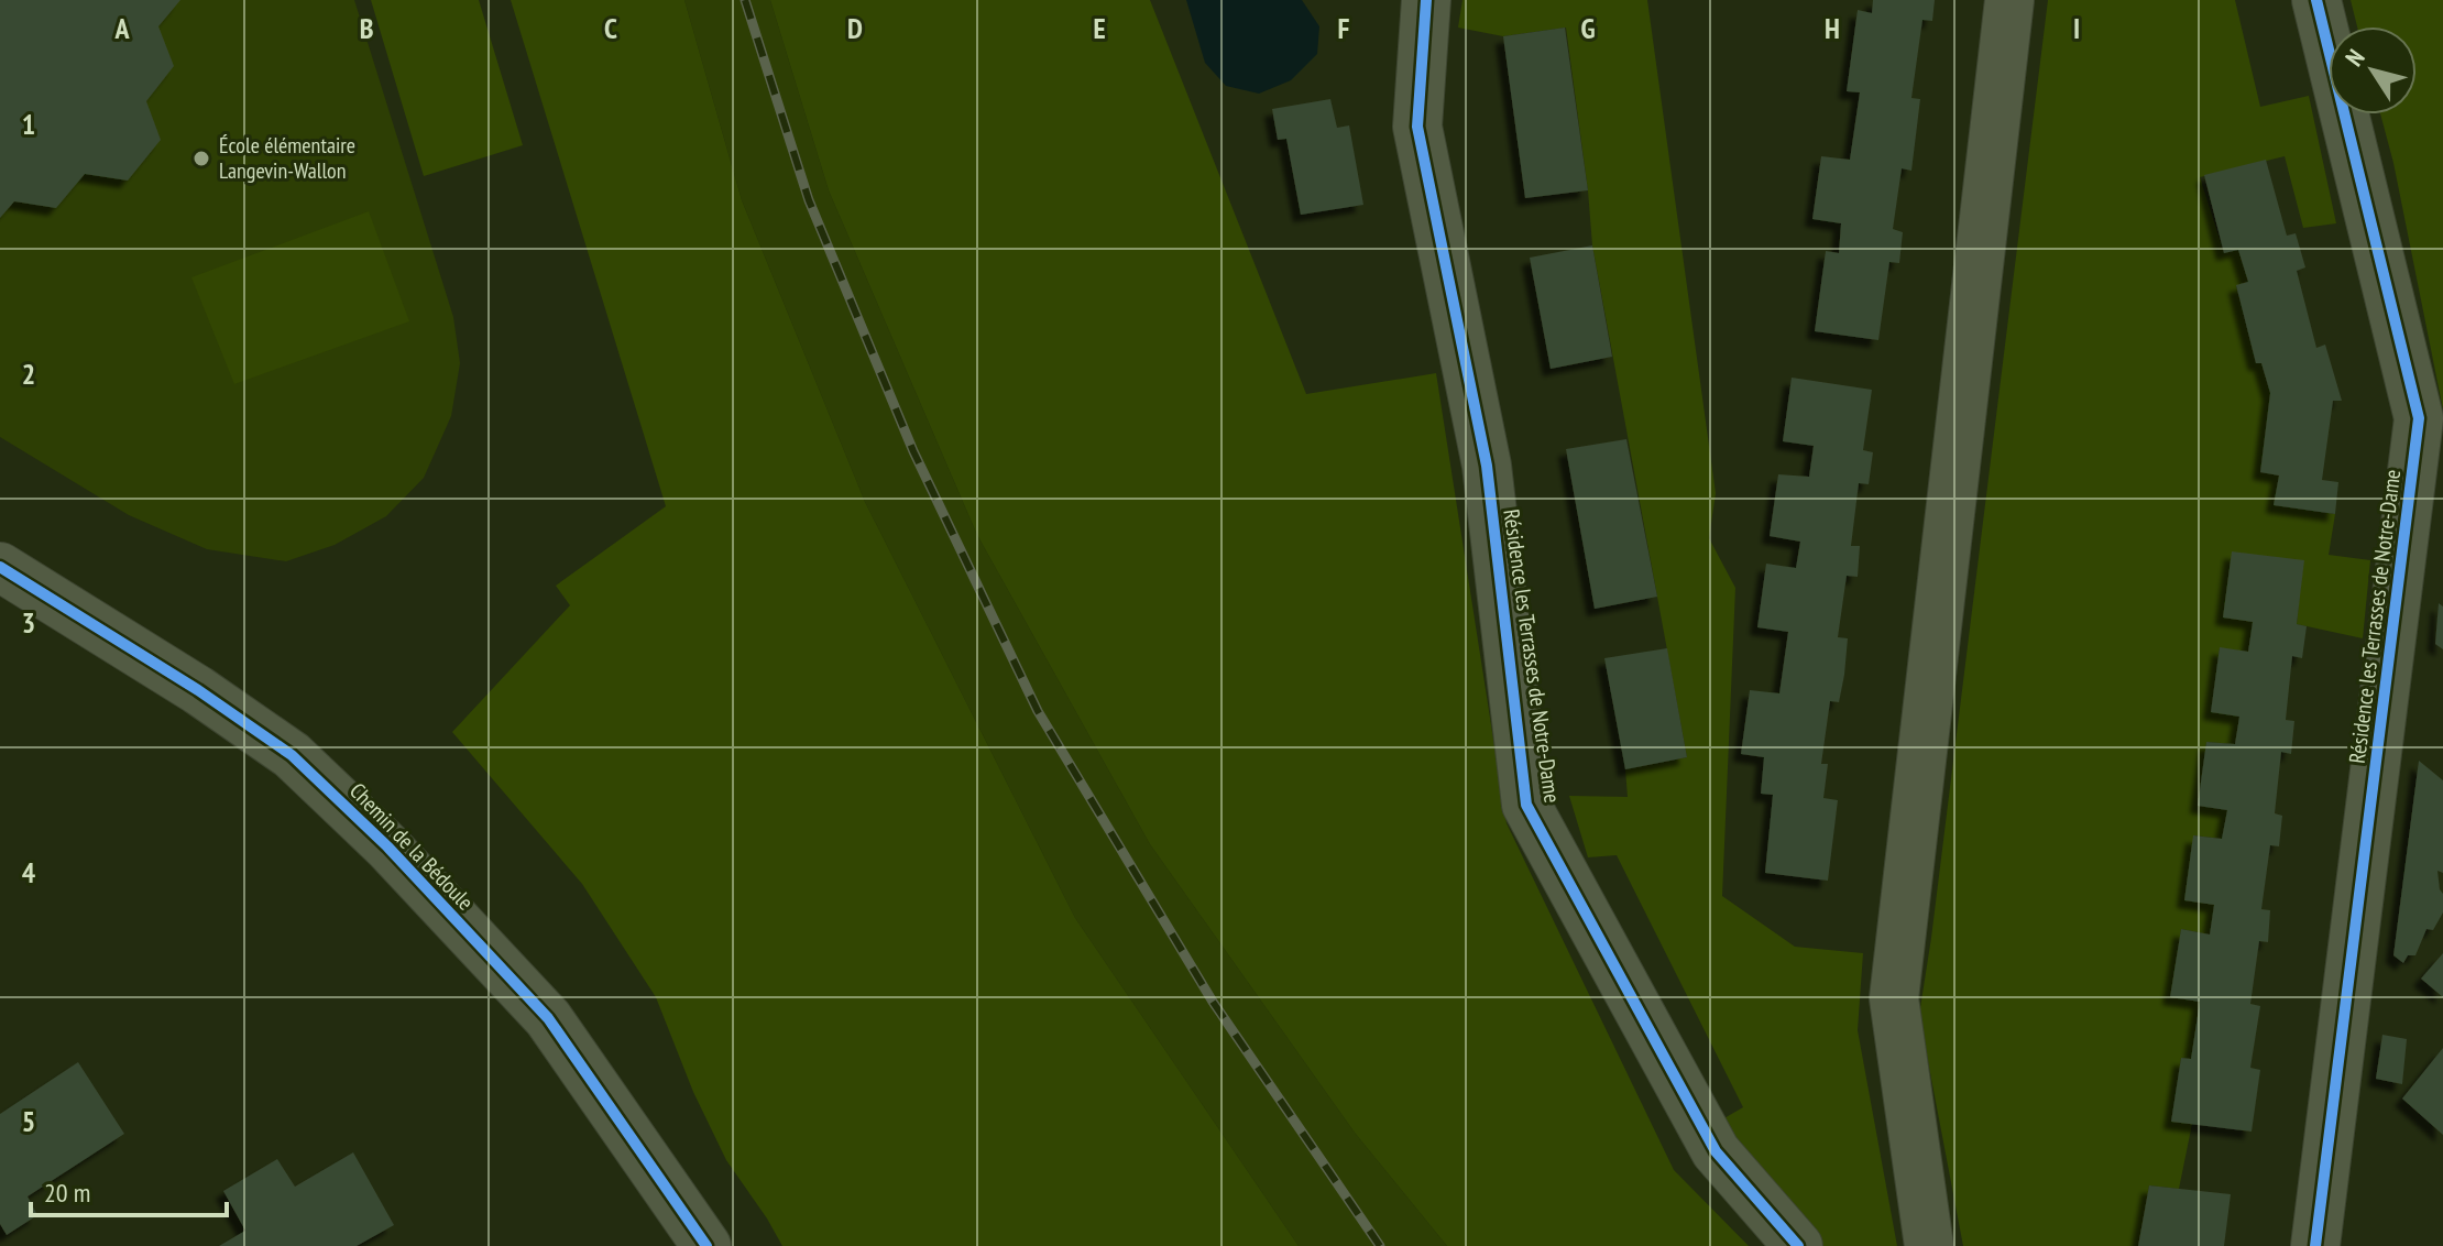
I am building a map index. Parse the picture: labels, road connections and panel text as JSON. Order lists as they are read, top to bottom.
{
  "streets": {
    "street": ["Résidence les Terrasses de Notre-Dame", "Chemin de la Bédoule"]
  },
  "places": ["École élémentaire Langevin-Wallon"],
  "scale_bar": "20 m",
  "north": "top left",
  "grid": {
    "columns": [
      "A",
      "B",
      "C",
      "D",
      "E",
      "F",
      "G",
      "H",
      "I"
    ],
    "rows": [
      "1",
      "2",
      "3",
      "4",
      "5"
    ]
  }
}
